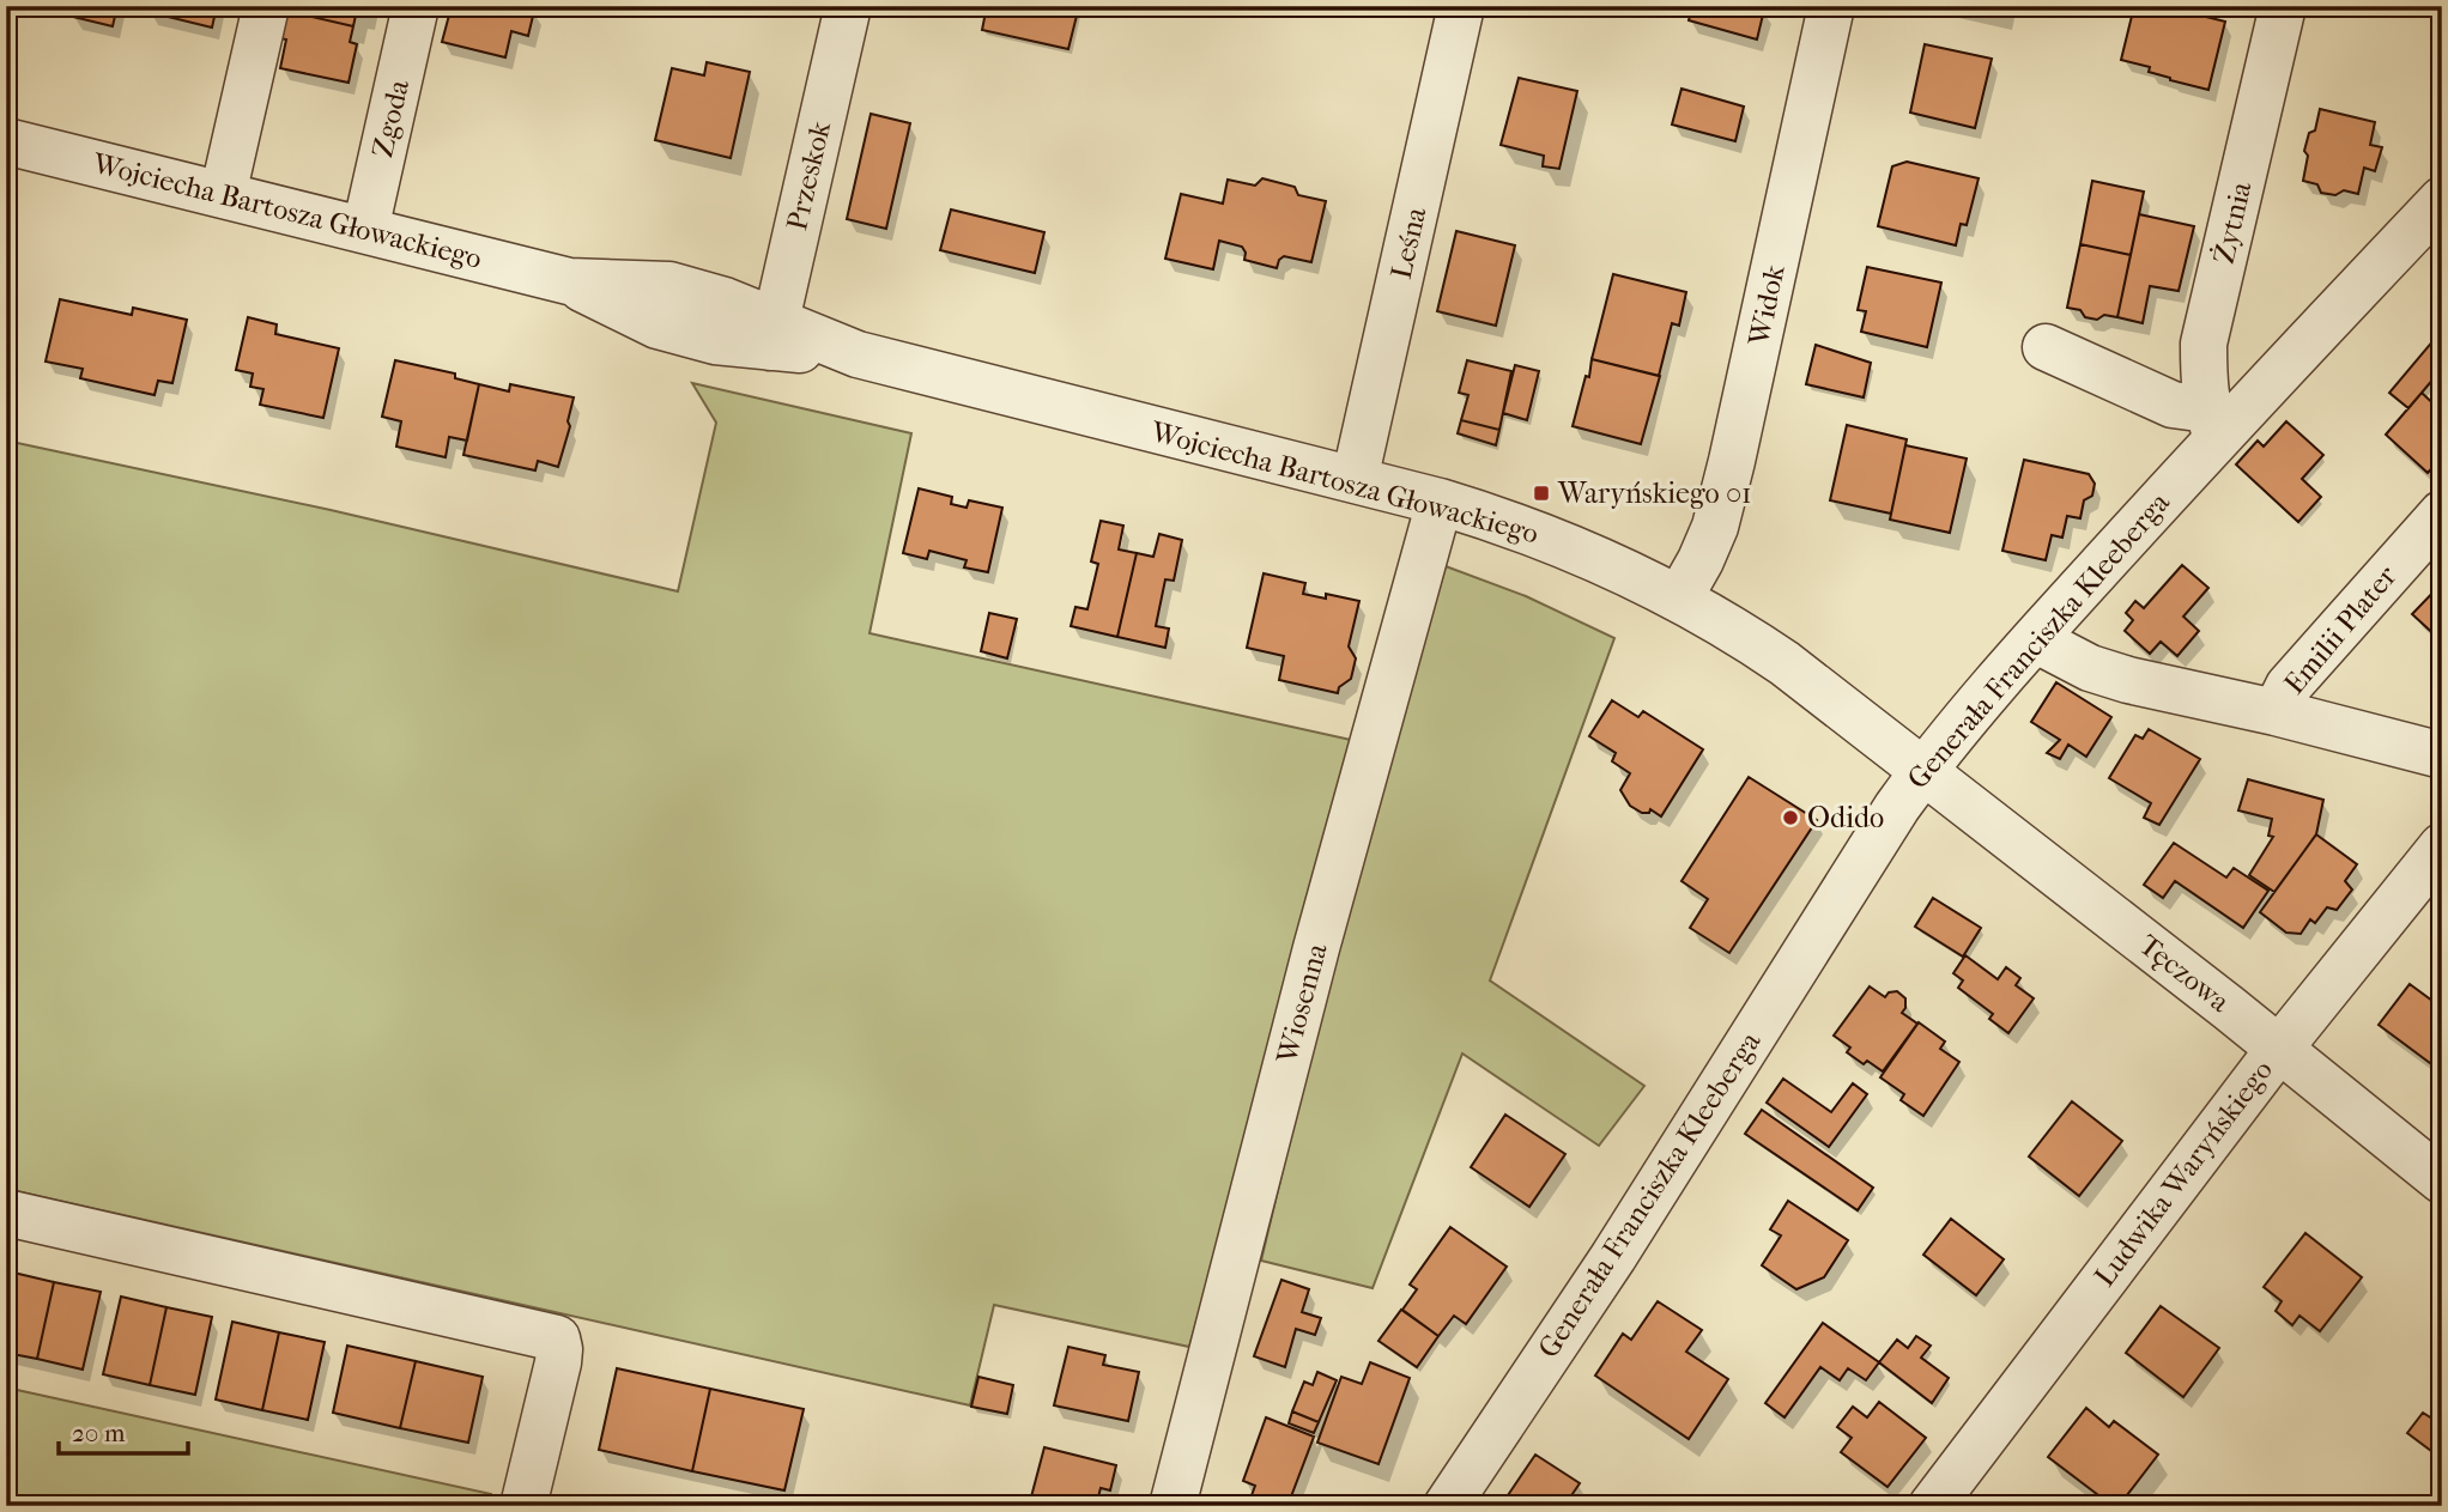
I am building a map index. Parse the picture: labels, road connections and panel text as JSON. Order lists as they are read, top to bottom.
{
  "streets": {
    "street": [
      "Zgoda",
      "Przeskok",
      "Wojciecha Bartosza Głowackiego",
      "Żytnia",
      "Leśna",
      "Widok",
      "Emilii Plater",
      "Generała Franciszka Kleeberga",
      "Tęczowa",
      "Wiosenna",
      "Ludwika Waryńskiego"
    ]
  },
  "crossings": [
    ["Zgoda", "Wojciecha Bartosza Głowackiego"],
    ["Przeskok", "Wojciecha Bartosza Głowackiego"],
    ["Wojciecha Bartosza Głowackiego", "Leśna"],
    ["Wojciecha Bartosza Głowackiego", "Widok"],
    ["Wojciecha Bartosza Głowackiego", "Generała Franciszka Kleeberga"],
    ["Wojciecha Bartosza Głowackiego", "Tęczowa"],
    ["Wojciecha Bartosza Głowackiego", "Wiosenna"],
    ["Żytnia", "Generała Franciszka Kleeberga"],
    ["Generała Franciszka Kleeberga", "Tęczowa"],
    ["Tęczowa", "Ludwika Waryńskiego"]
  ],
  "places": {
    "transit": ["Waryńskiego 01"],
    "other": ["Odido"]
  },
  "scale_bar": "20 m"
}
